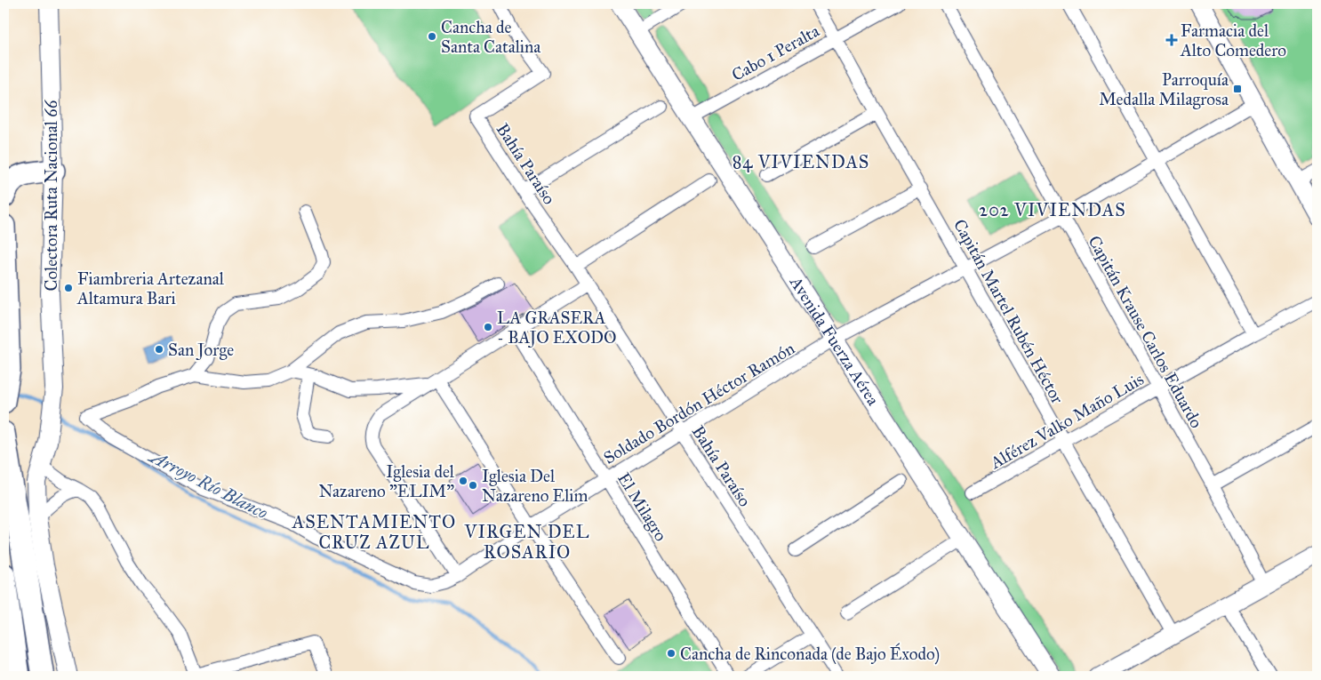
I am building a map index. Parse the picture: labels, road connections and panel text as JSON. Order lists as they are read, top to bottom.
{
  "streets": {
    "street": [
      "Cabo 1 Peralta",
      "Bahía Paraíso",
      "Colectora Ruta Nacional 66",
      "Capitán Martel Rubén Héctor",
      "Capitán Krause Carlos Eduardo",
      "Avenida Fuerza Aérea",
      "Soldado Bordón Héctor Ramón",
      "Alférez Valko Maño Luis",
      "El Milagro"
    ]
  },
  "crossings": [
    ["Cabo 1 Peralta", "Capitán Martel Rubén Héctor"],
    ["Cabo 1 Peralta", "Avenida Fuerza Aérea"],
    ["Bahía Paraíso", "Soldado Bordón Héctor Ramón"],
    ["Capitán Martel Rubén Héctor", "Soldado Bordón Héctor Ramón"],
    ["Capitán Martel Rubén Héctor", "Alférez Valko Maño Luis"],
    ["Capitán Krause Carlos Eduardo", "Soldado Bordón Héctor Ramón"],
    ["Capitán Krause Carlos Eduardo", "Alférez Valko Maño Luis"],
    ["Avenida Fuerza Aérea", "Soldado Bordón Héctor Ramón"],
    ["Soldado Bordón Héctor Ramón", "El Milagro"]
  ],
  "districts": [
    "84 VIVIENDAS",
    "202 VIVIENDAS",
    "ASENTAMIENTO CRUZ AZUL",
    "VIRGEN DEL ROSARIO"
  ],
  "water": ["Arroyo Río Blanco"],
  "places": {
    "other": [
      "Cancha de Santa Catalina",
      "Fiambreria Artezanal Altamura Bari",
      "LA GRASERA - BAJO EXODO",
      "San Jorge",
      "Iglesia del Nazareno \"ELIM\"",
      "Iglesia Del Nazareno Elim",
      "Cancha de Rinconada (de Bajo Éxodo)"
    ],
    "health": ["Farmacia del Alto Comedero"],
    "transit": ["Parroquía Medalla Milagrosa"]
  }
}
